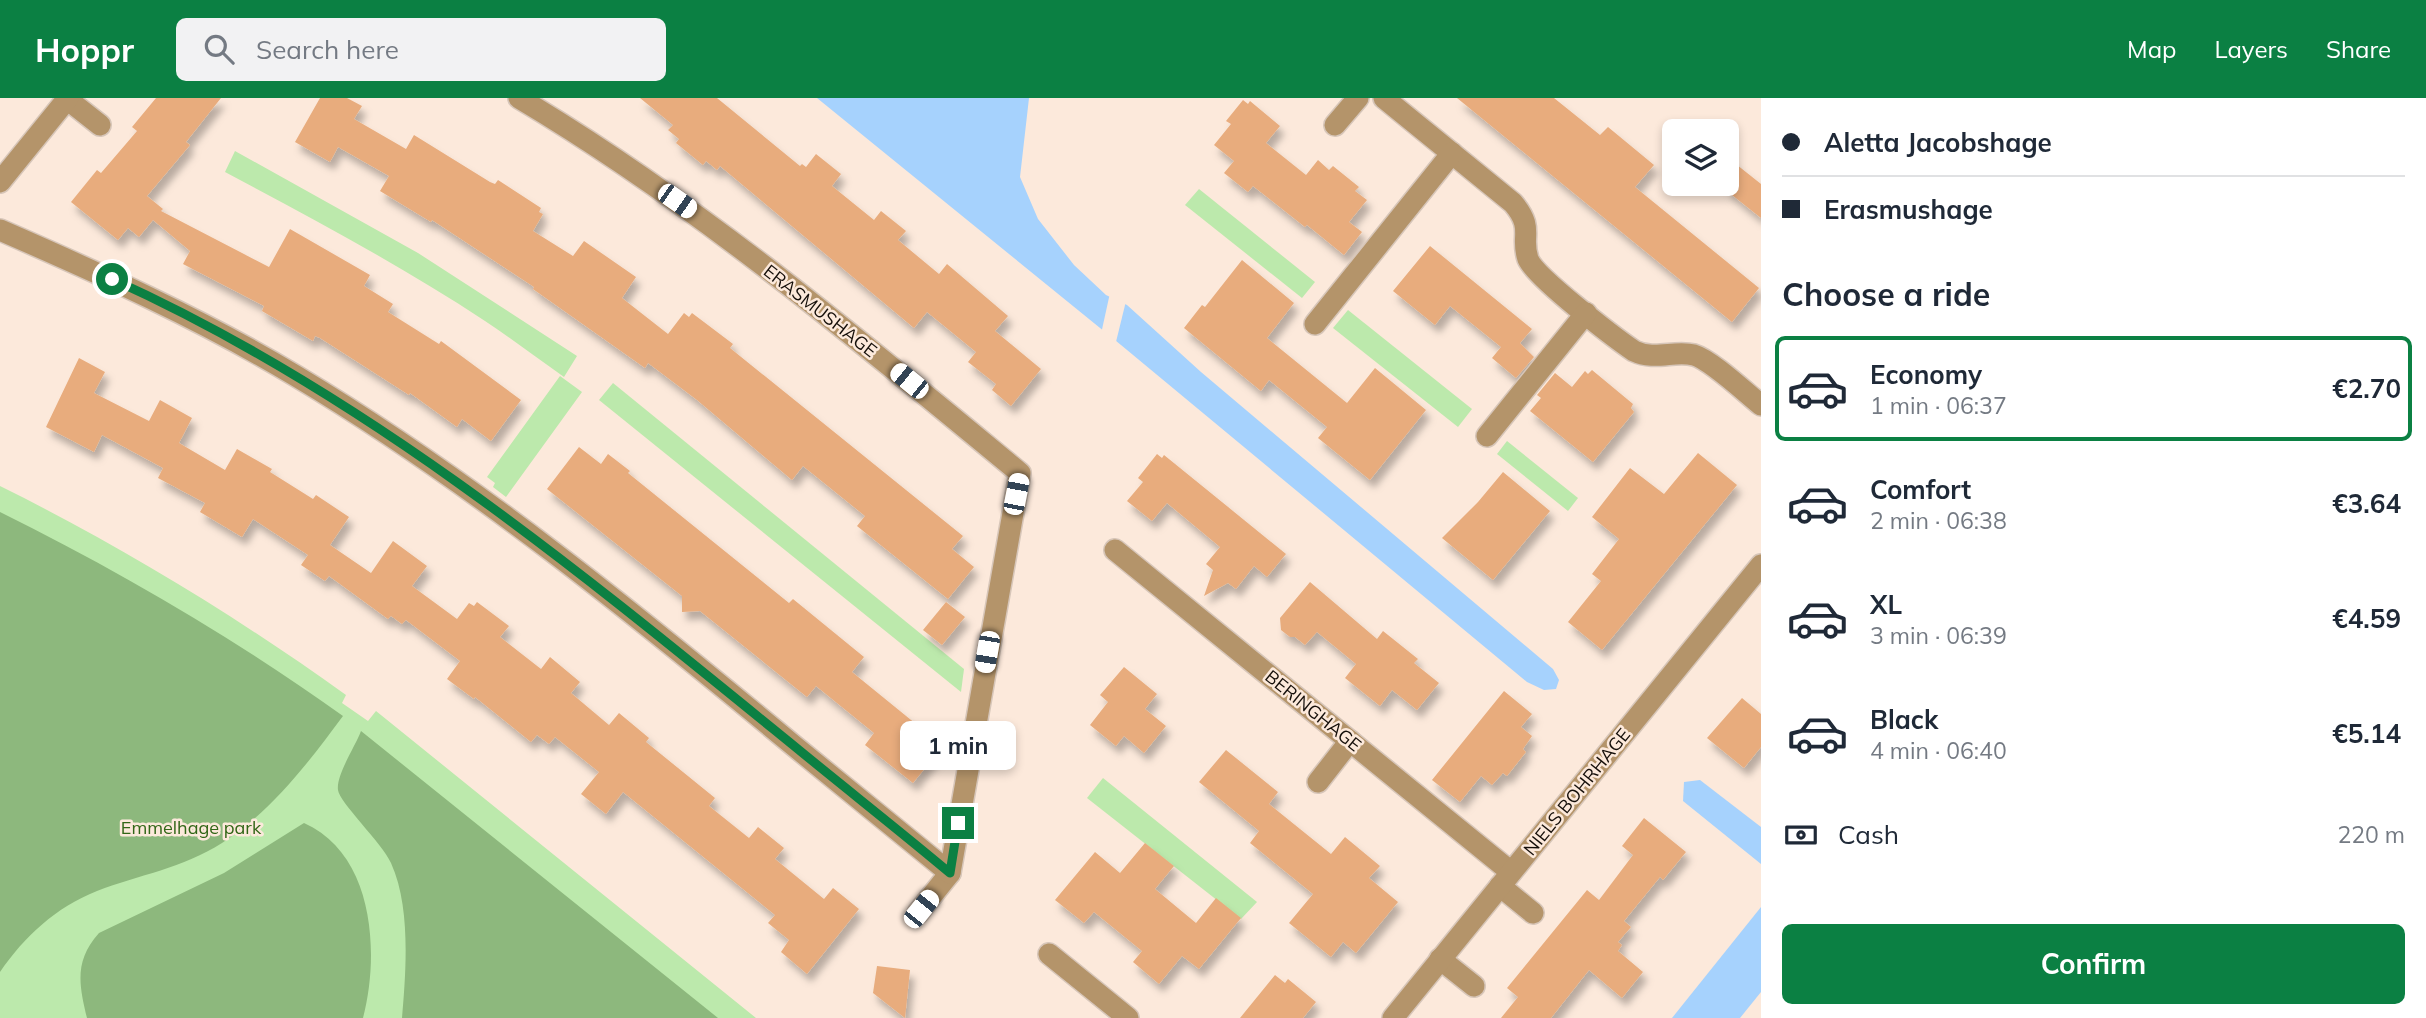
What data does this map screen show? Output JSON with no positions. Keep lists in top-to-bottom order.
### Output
{
  "streets": {
    "street": ["ERASMUSHAGE", "BERINGHAGE", "NIELS BOHRHAGE"]
  },
  "crossings": [
    ["BERINGHAGE", "NIELS BOHRHAGE"]
  ],
  "parks": ["Emmelhage park"],
  "page": {
    "header": "Hoppr",
    "search": "Search here",
    "nav": ["Map", "Layers", "Share"],
    "banner": ["Aletta Jacobshage", "Erasmushage"],
    "heading": "Choose a ride",
    "list": [
      {
        "name": "Economy",
        "note": "1 min · 06:37",
        "value": "€2.70"
      },
      {
        "name": "Comfort",
        "note": "2 min · 06:38",
        "value": "€3.64"
      },
      {
        "name": "XL",
        "note": "3 min · 06:39",
        "value": "€4.59"
      },
      {
        "name": "Black",
        "note": "4 min · 06:40",
        "value": "€5.14"
      }
    ],
    "bubble": "1 min",
    "pay": ["Cash", "220 m"],
    "buttons": "Confirm"
  }
}
